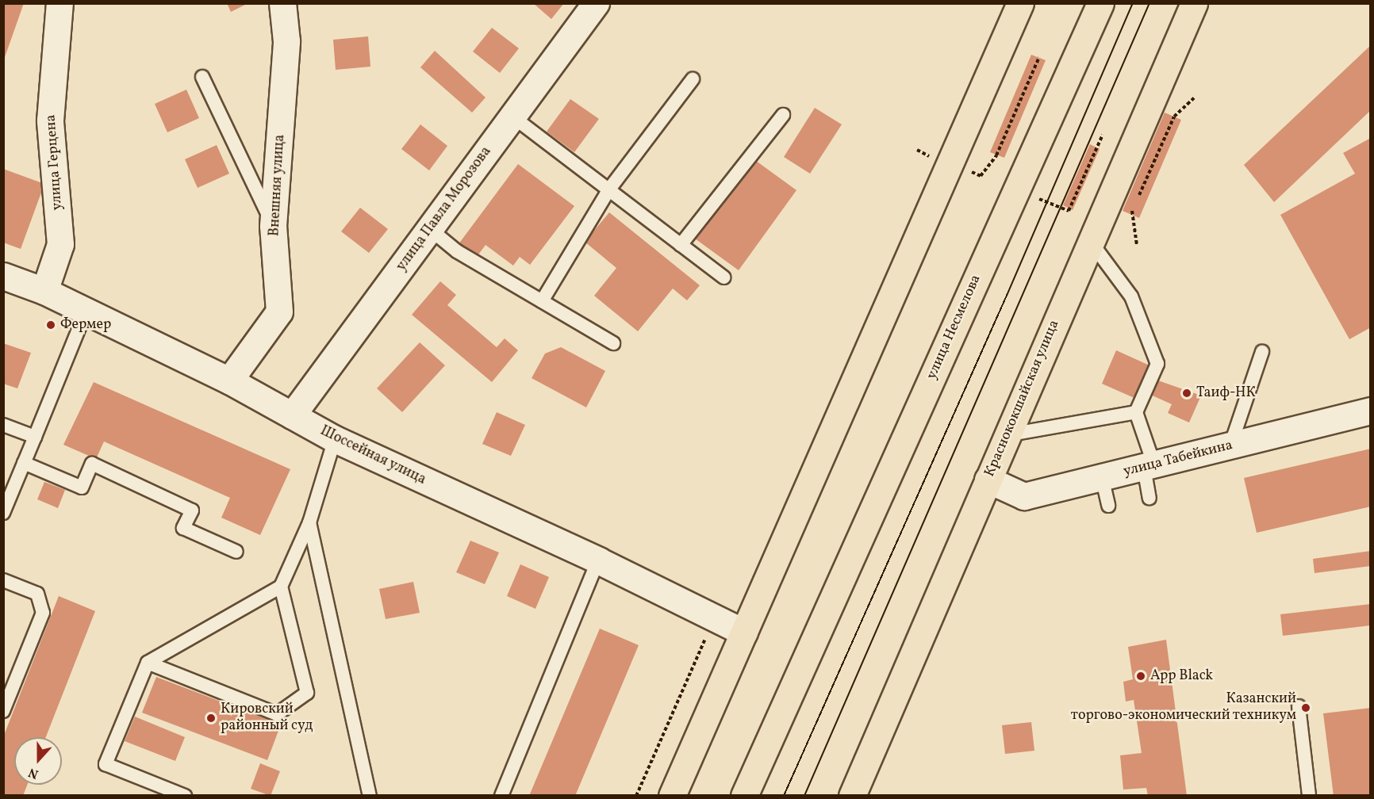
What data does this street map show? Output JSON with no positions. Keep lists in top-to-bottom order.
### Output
{
  "streets": {
    "main road": ["улица Несмелова", "Краснококшайская улица"],
    "street": [
      "улица Герцена",
      "Внешняя улица",
      "улица Павла Морозова",
      "Шоссейная улица",
      "улица Табейкина"
    ]
  },
  "crossings": [
    ["улица Герцена", "Шоссейная улица"],
    ["Внешняя улица", "Шоссейная улица"],
    ["улица Павла Морозова", "Шоссейная улица"],
    ["Краснококшайская улица", "улица Табейкина"]
  ],
  "places": [
    "Фермер",
    "Таиф-НК",
    "App Black",
    "Казанский торгово-экономический техникум",
    "Кировский районный суд"
  ],
  "north": "bottom"
}
